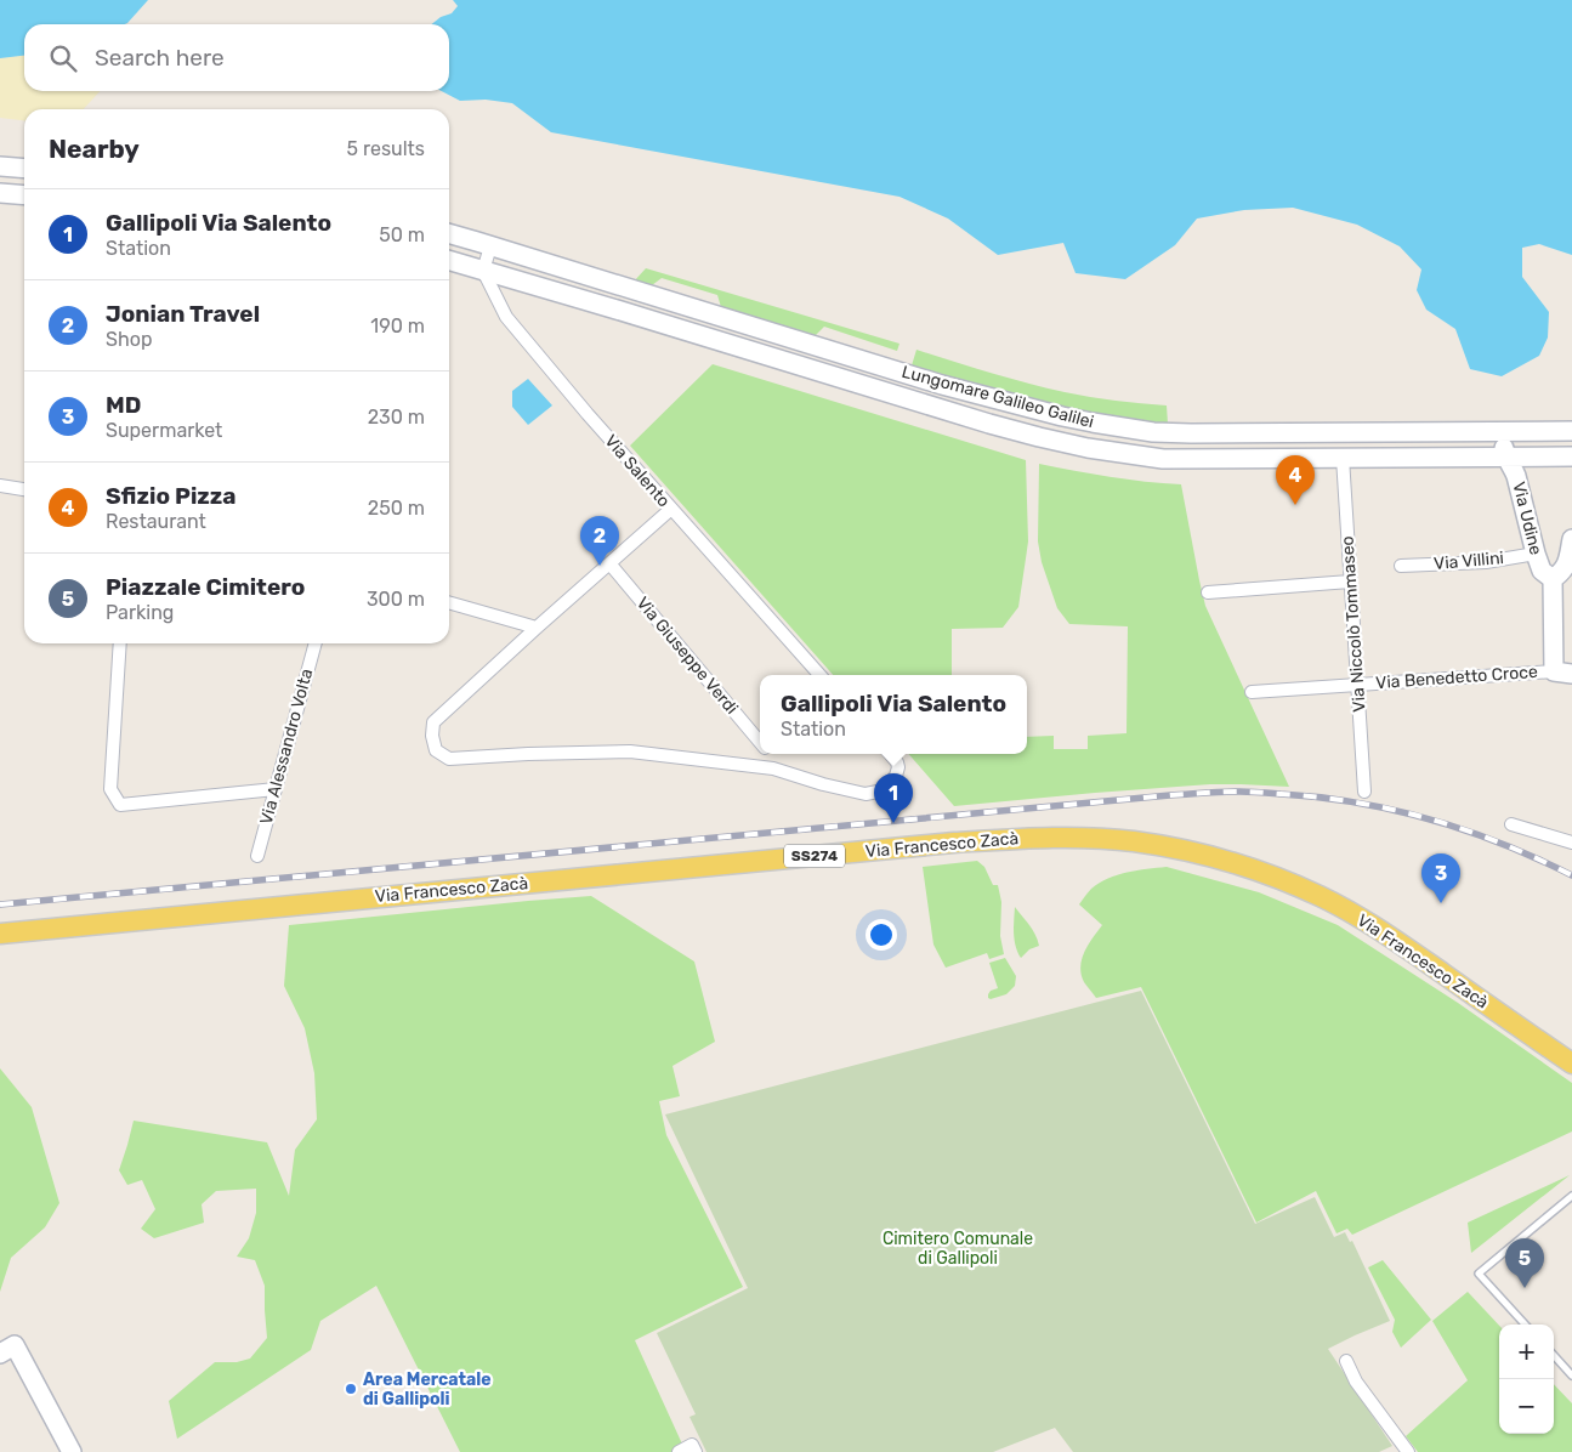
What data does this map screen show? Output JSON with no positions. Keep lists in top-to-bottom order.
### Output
{
  "streets": {
    "main road": [
      "Lungomare Galileo Galilei",
      "Via Udine",
      "Via Francesco Zacà",
      "SS274"
    ],
    "street": [
      "Via Salento",
      "Via Villini",
      "Via Niccolò Tommaseo",
      "Via Giuseppe Verdi",
      "Via Benedetto Croce",
      "Via Alessandro Volta"
    ]
  },
  "crossings": [
    ["Lungomare Galileo Galilei", "Via Salento"],
    ["Lungomare Galileo Galilei", "Via Udine"],
    ["Lungomare Galileo Galilei", "Via Niccolò Tommaseo"],
    ["Via Udine", "Via Villini"],
    ["Via Niccolò Tommaseo", "Via Benedetto Croce"]
  ],
  "parks": ["Cimitero Comunale di Gallipoli"],
  "places": ["Area Mercatale di Gallipoli"],
  "page": {
    "search": "Search here",
    "heading": ["Nearby", "5 results"],
    "list": [
      {
        "mark": "1",
        "name": "Gallipoli Via Salento",
        "note": "Station",
        "value": "50 m"
      },
      {
        "mark": "2",
        "name": "Jonian Travel",
        "note": "Shop",
        "value": "190 m"
      },
      {
        "mark": "3",
        "name": "MD",
        "note": "Supermarket",
        "value": "230 m"
      },
      {
        "mark": "4",
        "name": "Sfizio Pizza",
        "note": "Restaurant",
        "value": "250 m"
      },
      {
        "mark": "5",
        "name": "Piazzale Cimitero",
        "note": "Parking",
        "value": "300 m"
      }
    ],
    "pins": [
      "4",
      "2",
      "1",
      "3",
      "5"
    ],
    "popup": ["Gallipoli Via Salento", "Station"],
    "map_buttons": ["+", "−"]
  }
}
